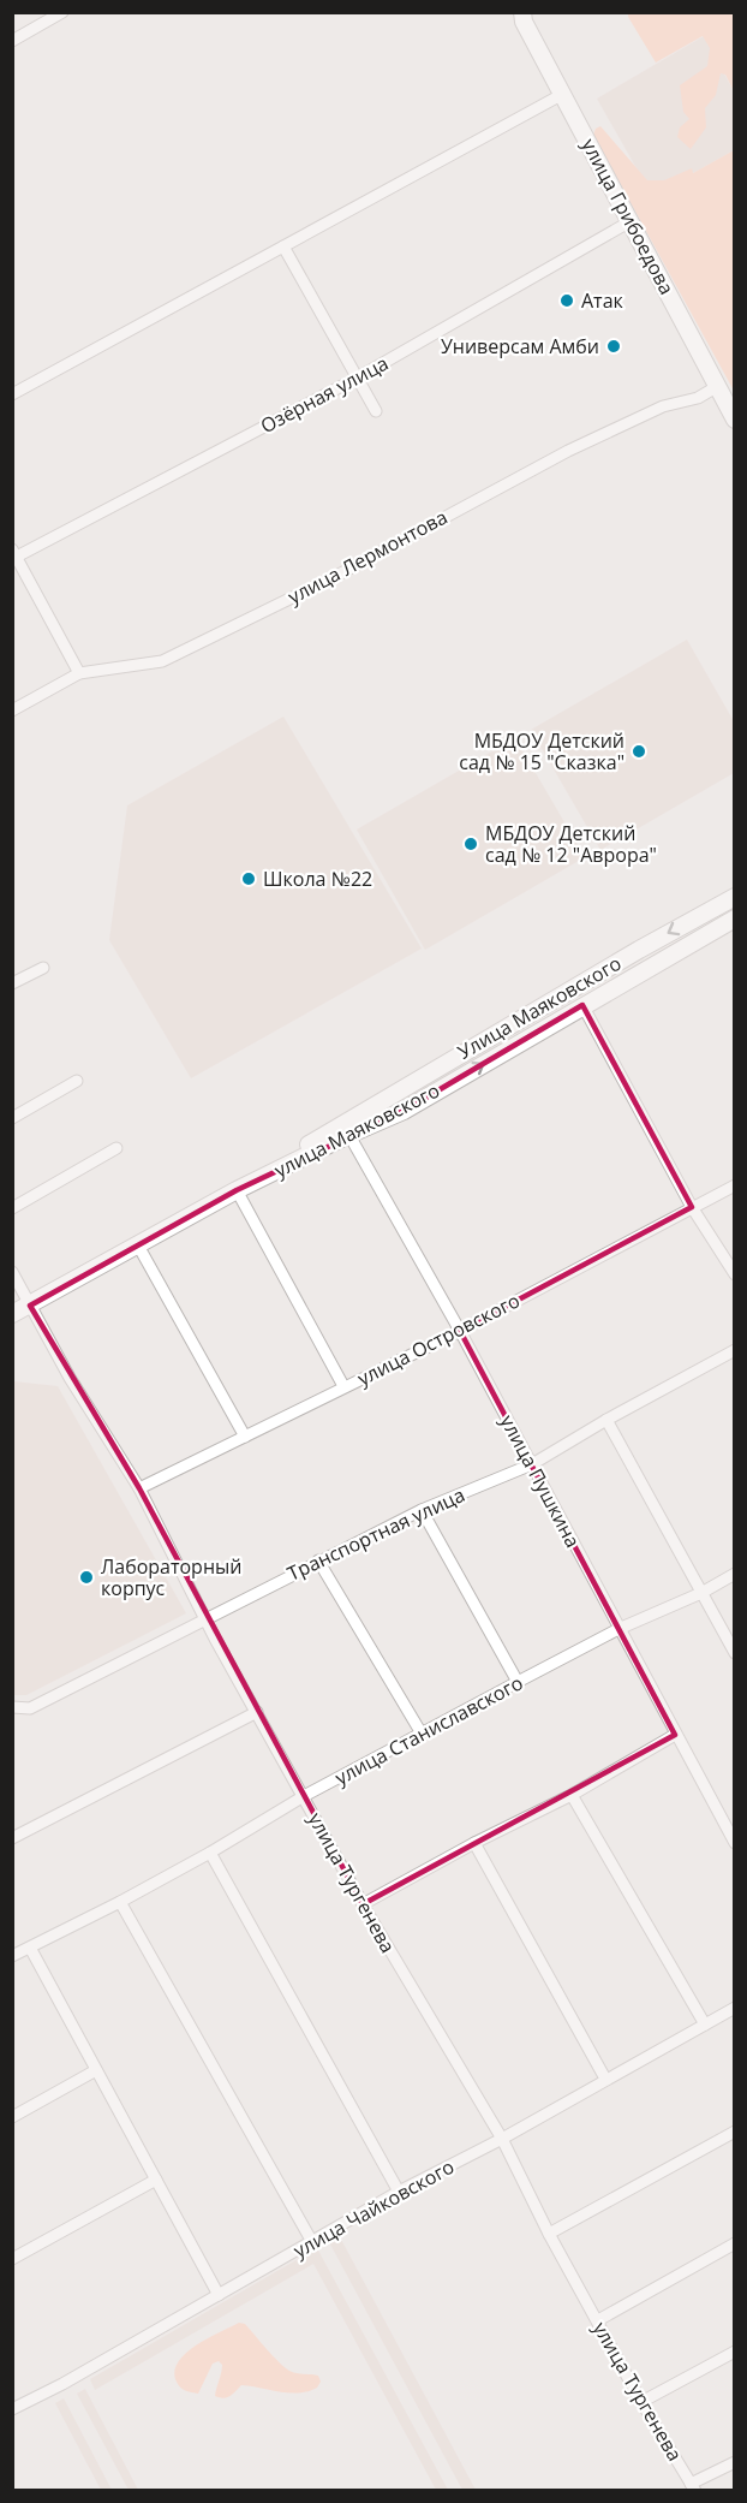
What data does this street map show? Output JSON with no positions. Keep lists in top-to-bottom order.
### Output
{
  "streets": {
    "street": [
      "улица Грибоедова",
      "Озёрная улица",
      "улица Лермонтова",
      "Улица Маяковского",
      "улица Маяковского",
      "улица Островского",
      "улица Пушкина",
      "Транспортная улица",
      "улица Станиславского",
      "улица Тургенева",
      "улица Чайковского"
    ]
  },
  "crossings": [
    ["улица Грибоедова", "Озёрная улица"],
    ["улица Грибоедова", "улица Лермонтова"],
    ["Улица Маяковского", "улица Маяковского"],
    ["Улица Маяковского", "улица Пушкина"],
    ["улица Маяковского", "улица Пушкина"],
    ["улица Маяковского", "улица Тургенева"],
    ["улица Островского", "улица Пушкина"],
    ["улица Островского", "улица Тургенева"],
    ["улица Пушкина", "Транспортная улица"],
    ["улица Пушкина", "улица Станиславского"],
    ["Транспортная улица", "улица Тургенева"],
    ["улица Станиславского", "улица Тургенева"],
    ["улица Тургенева", "улица Чайковского"]
  ],
  "one_way": ["Улица Маяковского"],
  "places": [
    "Атак",
    "Универсам Амби",
    "МБДОУ Детский сад № 15 \"Сказка\"",
    "МБДОУ Детский сад № 12 \"Аврора\"",
    "Школа №22",
    "Лабораторный корпус"
  ]
}
